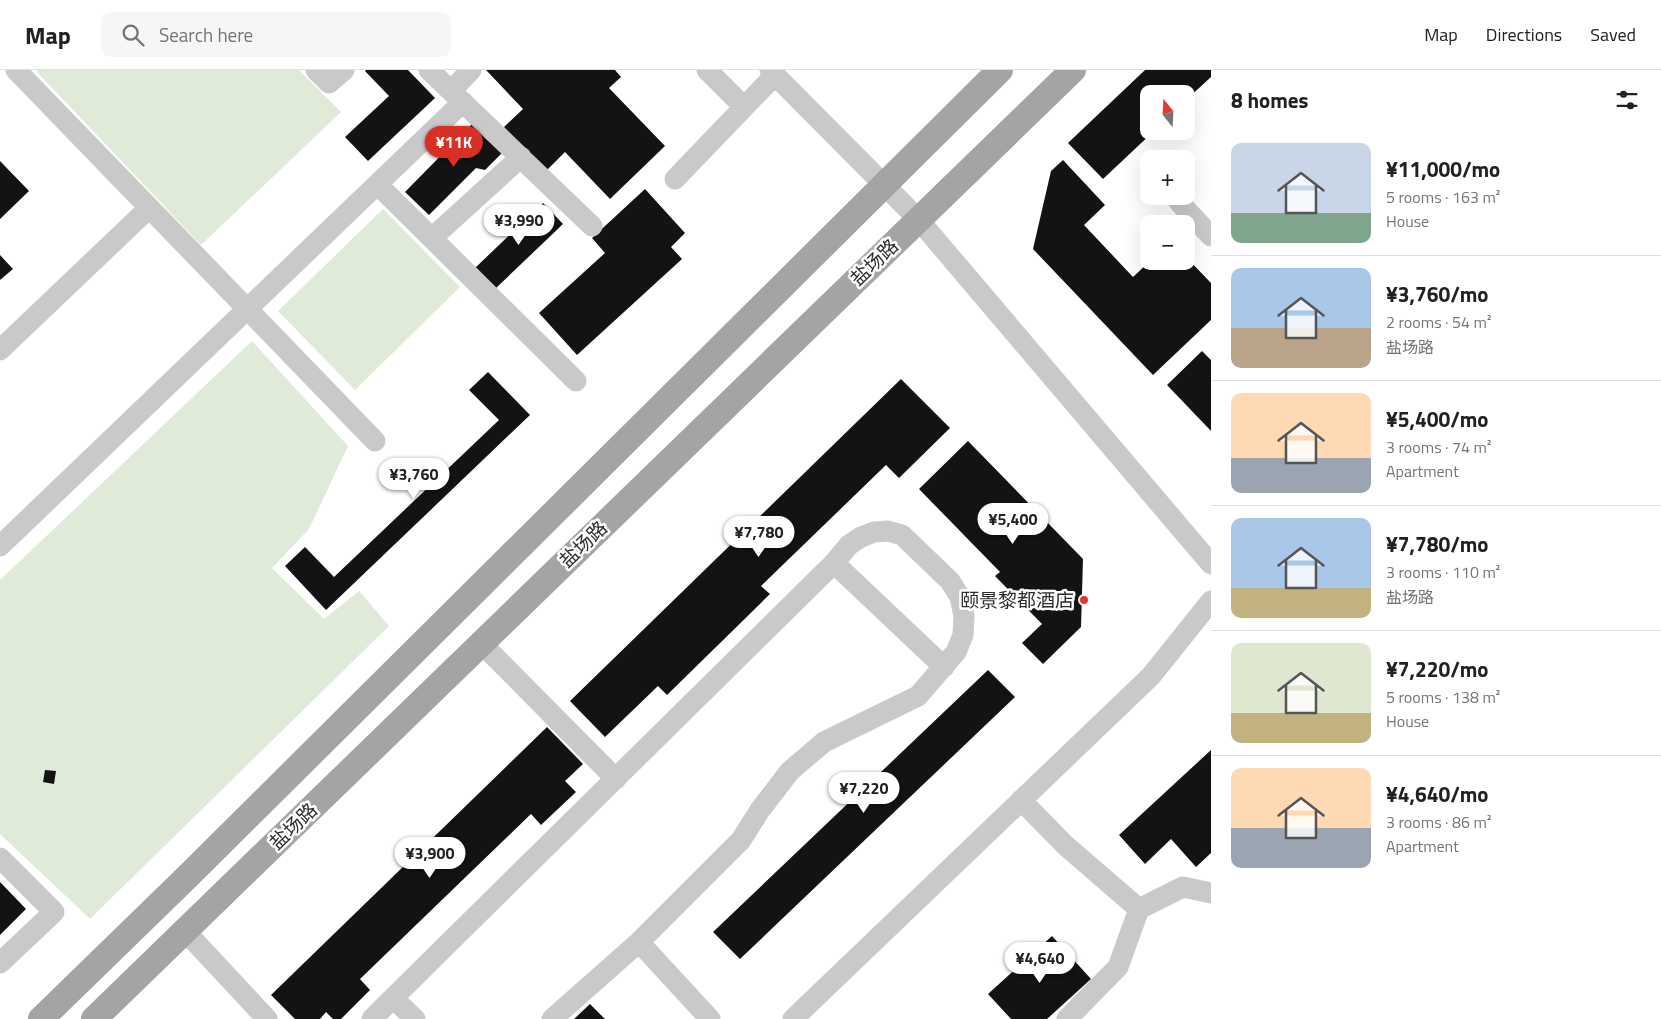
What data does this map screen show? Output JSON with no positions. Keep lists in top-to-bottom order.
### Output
{
  "streets": {
    "main road": ["盐场路"]
  },
  "places": ["颐景黎都酒店"],
  "north": "top",
  "page": {
    "header": "Map",
    "search": "Search here",
    "nav": ["Map", "Directions", "Saved"],
    "heading": "8 homes",
    "map_buttons": ["+", "−"],
    "price": [
      "¥11K",
      "¥3,990",
      "¥3,760",
      "¥5,400",
      "¥7,780",
      "¥7,220",
      "¥3,900",
      "¥4,640"
    ],
    "list": [
      {
        "name": "¥11,000/mo",
        "note": "5 rooms · 163 m² · House"
      },
      {
        "name": "¥3,760/mo",
        "note": "2 rooms · 54 m² · 盐场路"
      },
      {
        "name": "¥5,400/mo",
        "note": "3 rooms · 74 m² · Apartment"
      },
      {
        "name": "¥7,780/mo",
        "note": "3 rooms · 110 m² · 盐场路"
      },
      {
        "name": "¥7,220/mo",
        "note": "5 rooms · 138 m² · House"
      },
      {
        "name": "¥4,640/mo",
        "note": "3 rooms · 86 m² · Apartment"
      }
    ]
  }
}
